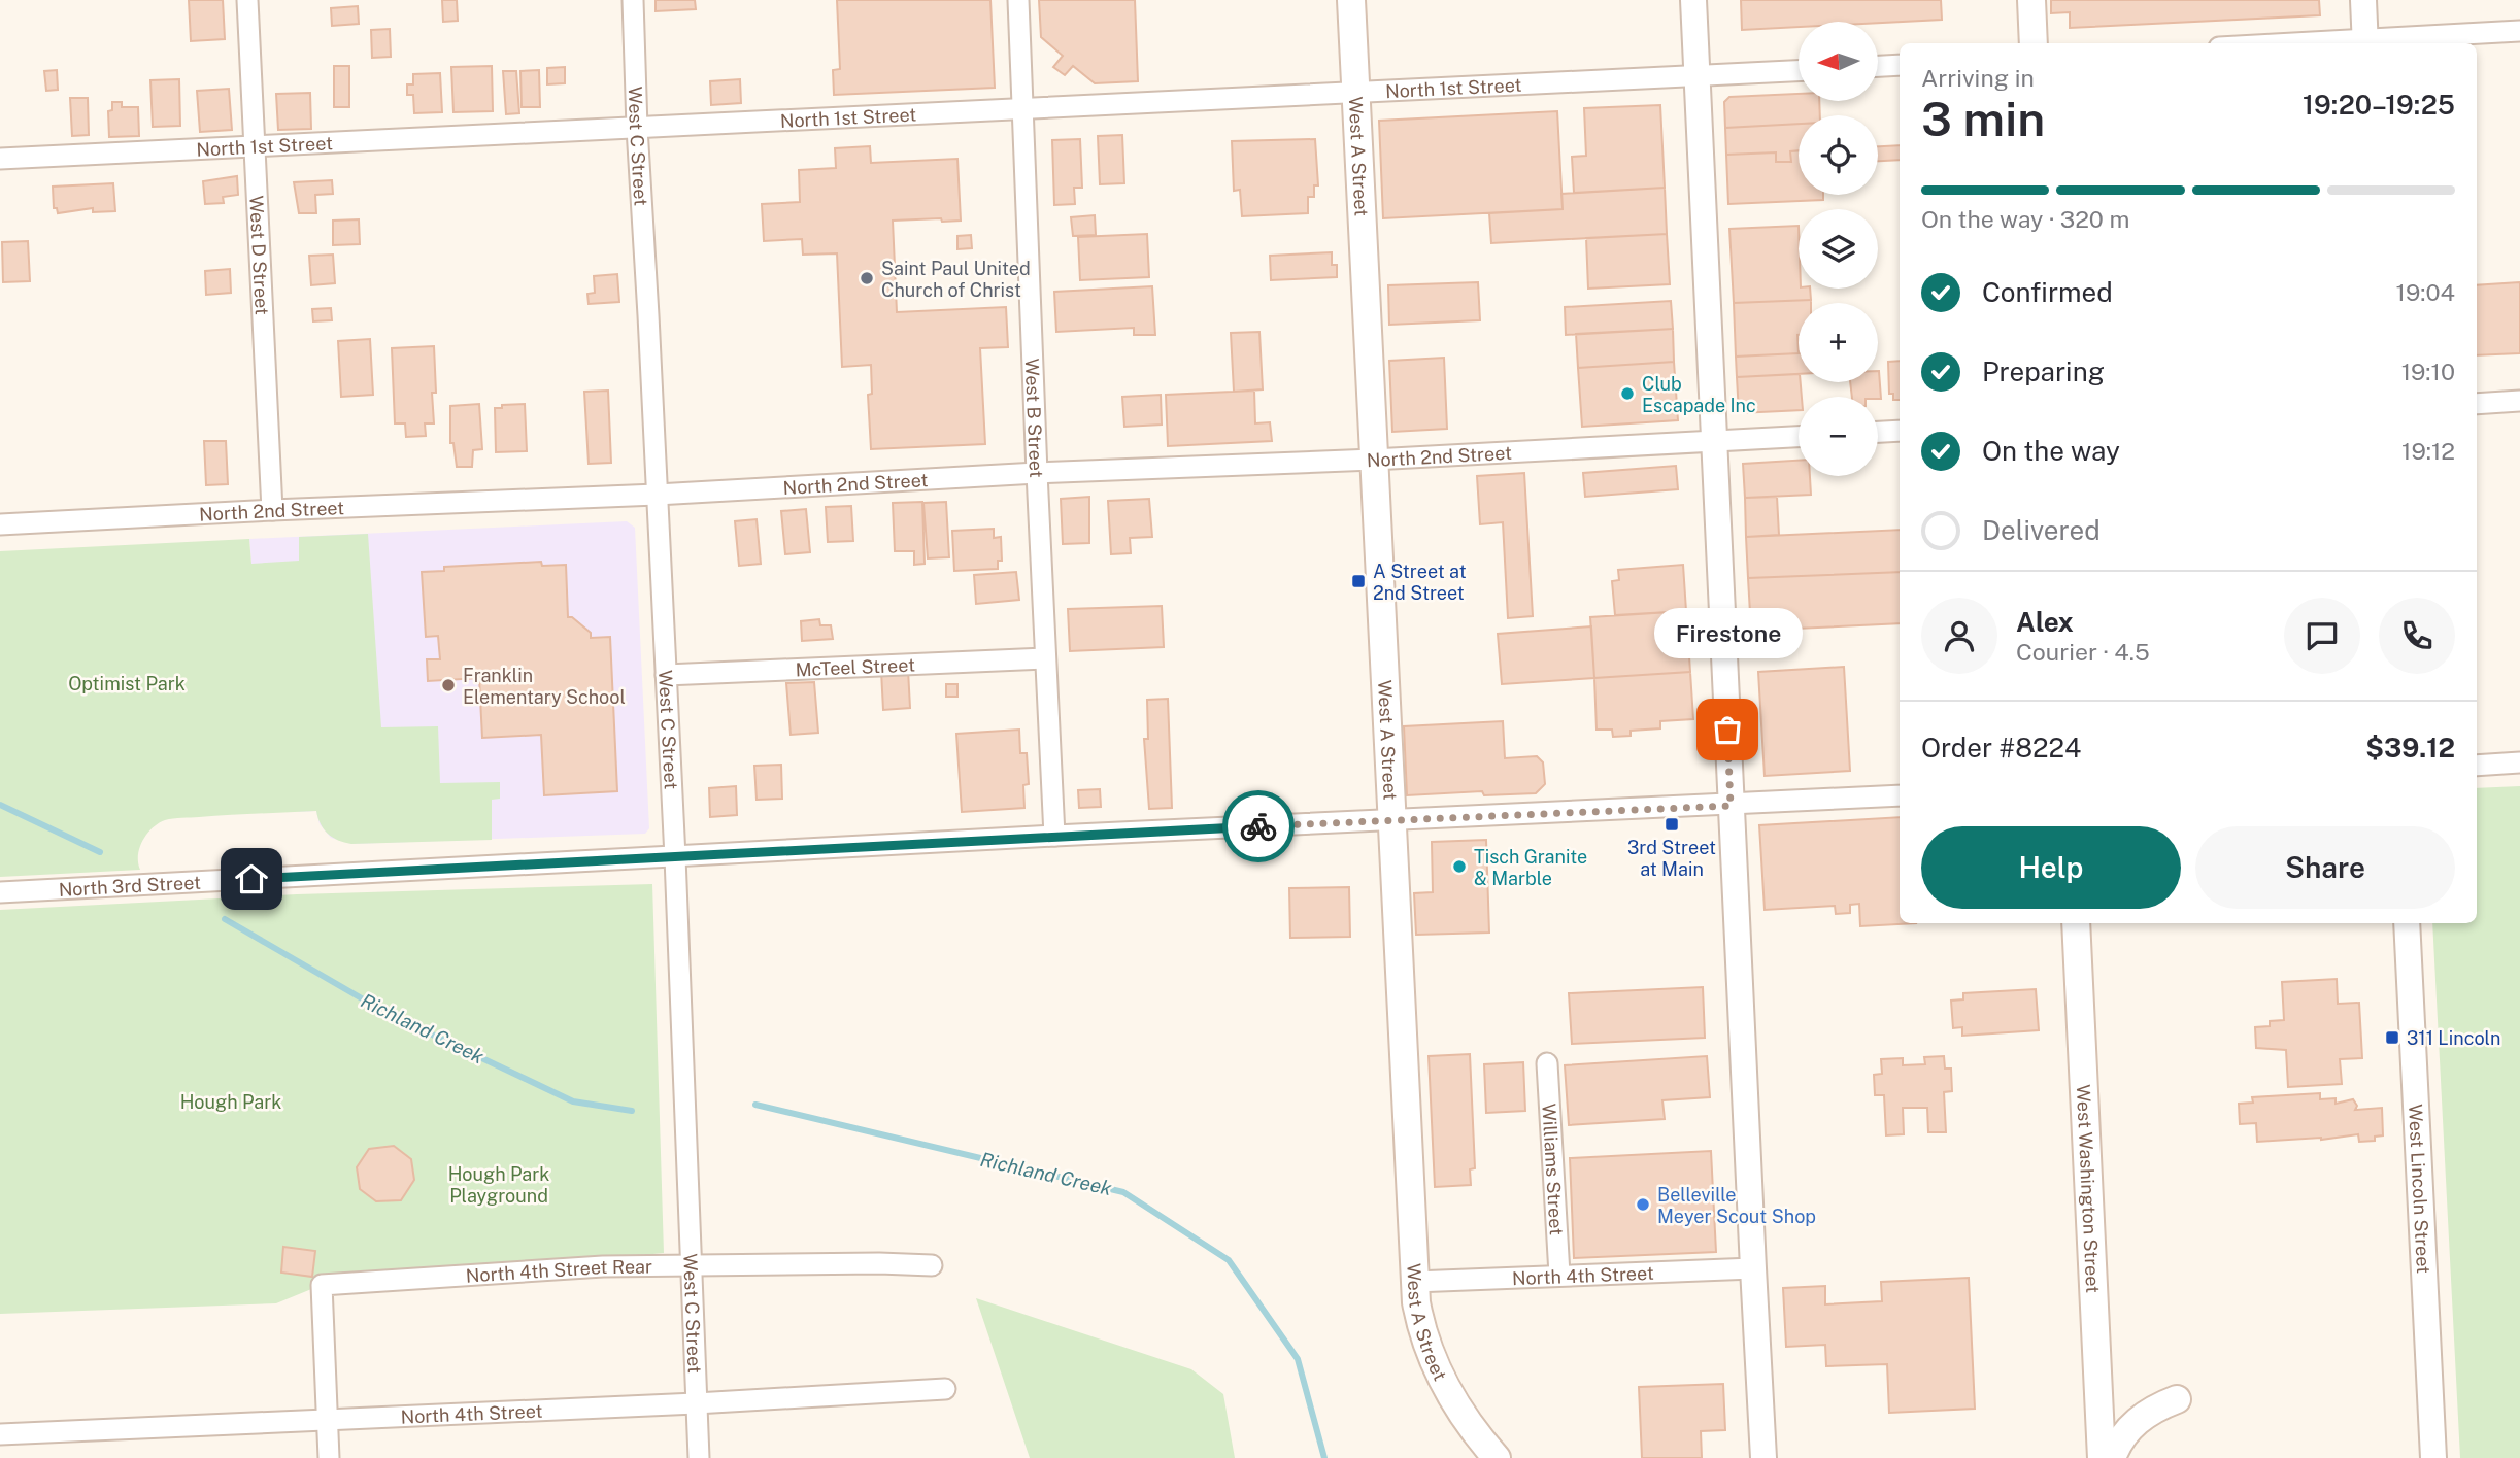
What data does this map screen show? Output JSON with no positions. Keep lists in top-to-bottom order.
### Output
{
  "streets": {
    "main road": ["West A Street", "West Washington Street"],
    "street": [
      "North 1st Street",
      "West C Street",
      "West D Street",
      "West B Street",
      "North 2nd Street",
      "McTeel Street",
      "North 3rd Street",
      "Williams Street",
      "West Lincoln Street",
      "North 4th Street Rear",
      "North 4th Street"
    ]
  },
  "crossings": [
    ["North 1st Street", "West C Street"],
    ["North 1st Street", "West A Street"],
    ["North 1st Street", "West D Street"],
    ["North 1st Street", "West B Street"],
    ["West C Street", "North 2nd Street"],
    ["West C Street", "McTeel Street"],
    ["West C Street", "North 3rd Street"],
    ["West C Street", "North 4th Street Rear"],
    ["West C Street", "North 4th Street"],
    ["West A Street", "North 2nd Street"],
    ["West A Street", "North 3rd Street"],
    ["West A Street", "North 4th Street"],
    ["West D Street", "North 2nd Street"],
    ["West B Street", "North 2nd Street"],
    ["West B Street", "McTeel Street"],
    ["West B Street", "North 3rd Street"],
    ["Williams Street", "North 4th Street"],
    ["North 4th Street Rear", "North 4th Street"]
  ],
  "water": ["Richland Creek"],
  "parks": ["Optimist Park", "Hough Park", "Hough Park Playground"],
  "places": {
    "other": [
      "Saint Paul United Church of Christ",
      "Club Escapade Inc",
      "Franklin Elementary School",
      "Firestone",
      "Tisch Granite & Marble",
      "Belleville Meyer Scout Shop"
    ],
    "transit": ["A Street at 2nd Street", "3rd Street at Main", "311 Lincoln"]
  },
  "north": "left",
  "page": {
    "map_buttons": ["+", "−"],
    "heading": ["3 min", "Arriving in", "19:20–19:25"],
    "panel": [
      "Alex",
      "Courier · 4.5",
      "Order #8224",
      "$39.12"
    ],
    "bar": "On the way · 320 m",
    "list": [
      ["Confirmed", "19:04"],
      ["Preparing", "19:10"],
      ["On the way", "19:12"],
      "Delivered"
    ],
    "bubble": "Firestone",
    "buttons": ["Help", "Share"]
  }
}
